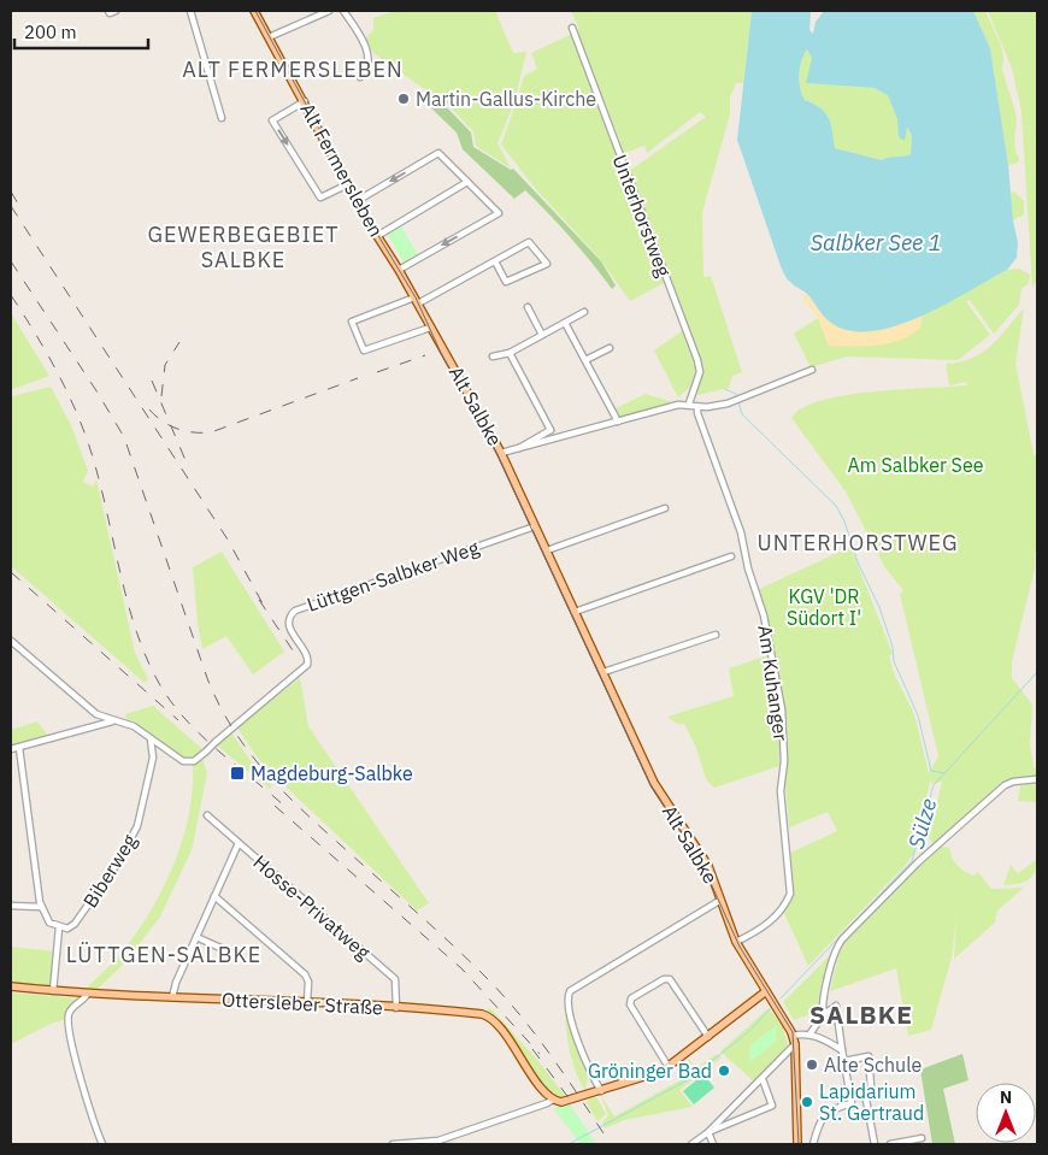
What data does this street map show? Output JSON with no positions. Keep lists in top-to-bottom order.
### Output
{
  "streets": {
    "main road": ["Alt Fermersleben", "Alt Salbke", "Ottersleber Straße"],
    "street": [
      "Unterhorstweg",
      "Lüttgen-Salbker Weg",
      "Am Kuhanger",
      "Biberweg",
      "Hosse-Privatweg"
    ]
  },
  "crossings": [
    ["Alt Fermersleben", "Alt Salbke"],
    ["Alt Salbke", "Lüttgen-Salbker Weg"],
    ["Alt Salbke", "Am Kuhanger"],
    ["Lüttgen-Salbker Weg", "Biberweg"],
    ["Hosse-Privatweg", "Ottersleber Straße"]
  ],
  "districts": [
    "ALT FERMERSLEBEN",
    "GEWERBEGEBIET SALBKE",
    "UNTERHORSTWEG",
    "LÜTTGEN-SALBKE",
    "SALBKE"
  ],
  "water": ["Salbker See 1", "Sülze"],
  "parks": ["Am Salbker See", "KGV 'DR Südort I'"],
  "places": {
    "other": [
      "Martin-Gallus-Kirche",
      "Alte Schule",
      "Gröninger Bad",
      "Lapidarium St. Gertraud"
    ],
    "transit": ["Magdeburg-Salbke"]
  },
  "scale_bar": "200 m",
  "north": "top"
}
